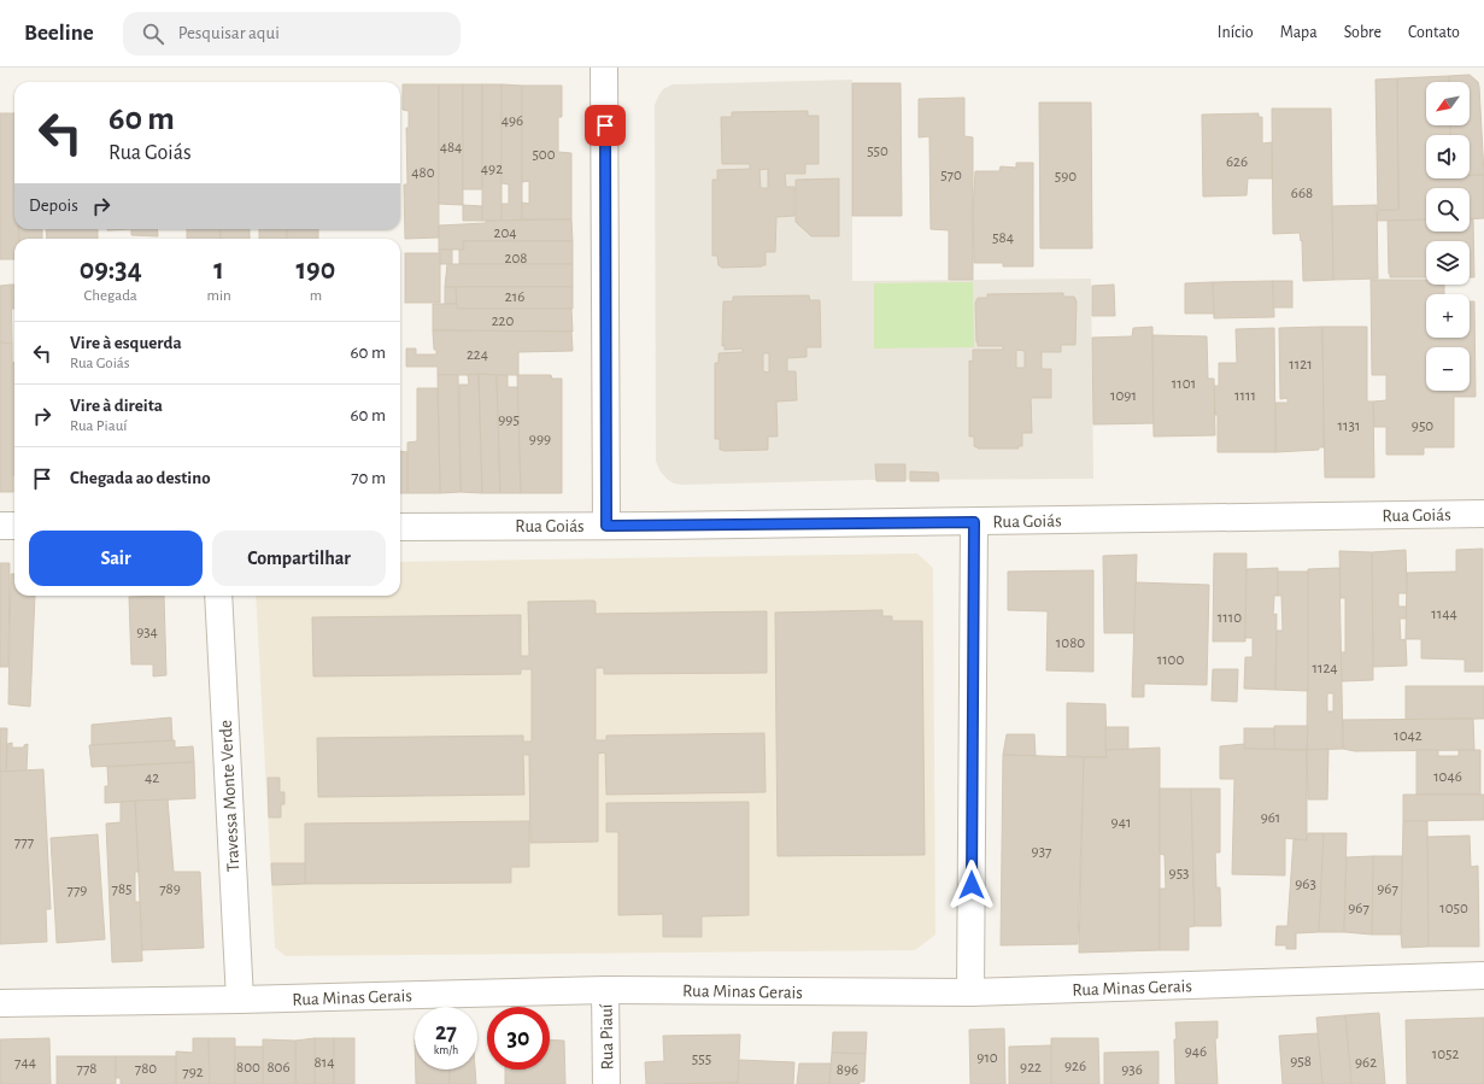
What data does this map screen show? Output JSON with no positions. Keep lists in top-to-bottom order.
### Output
{
  "streets": {
    "street": [
      "Rua Goiás",
      "Travessa Monte Verde",
      "Rua Minas Gerais",
      "Rua Piauí"
    ]
  },
  "crossings": [
    ["Travessa Monte Verde", "Rua Minas Gerais"],
    ["Rua Minas Gerais", "Rua Piauí"]
  ],
  "house_numbers": [
    "496",
    "484",
    "550",
    "500",
    "626",
    "492",
    "480",
    "570",
    "590",
    "668",
    "204",
    "584",
    "208",
    "216",
    "220",
    "224",
    "1121",
    "1101",
    "1091",
    "1111",
    "995",
    "1131",
    "950",
    "999",
    "1144",
    "1110",
    "934",
    "1080",
    "1100",
    "1124",
    "1042",
    "1046",
    "42",
    "961",
    "941",
    "777",
    "937",
    "953",
    "963",
    "785",
    "789",
    "967",
    "779",
    "967",
    "1050",
    "946",
    "1052",
    "910",
    "555",
    "958",
    "744",
    "814",
    "962",
    "926",
    "800",
    "806",
    "922",
    "778",
    "780",
    "896",
    "936",
    "792"
  ],
  "north": "bottom left",
  "page": {
    "header": "Beeline",
    "search": "Pesquisar aqui",
    "nav": [
      "Início",
      "Mapa",
      "Sobre",
      "Contato"
    ],
    "map_buttons": ["+", "−"],
    "turn": ["60 m", "Rua Goiás"],
    "then": "Depois",
    "eta": [
      "09:34",
      "Chegada",
      "1",
      "min",
      "190",
      "m"
    ],
    "list": [
      {
        "name": "Vire à esquerda",
        "note": "Rua Goiás",
        "value": "60 m"
      },
      {
        "name": "Vire à direita",
        "note": "Rua Piauí",
        "value": "60 m"
      },
      {
        "name": "Chegada ao destino",
        "value": "70 m"
      }
    ],
    "buttons": ["Sair", "Compartilhar"],
    "speed": "27 km/h",
    "limit": "30"
  }
}
